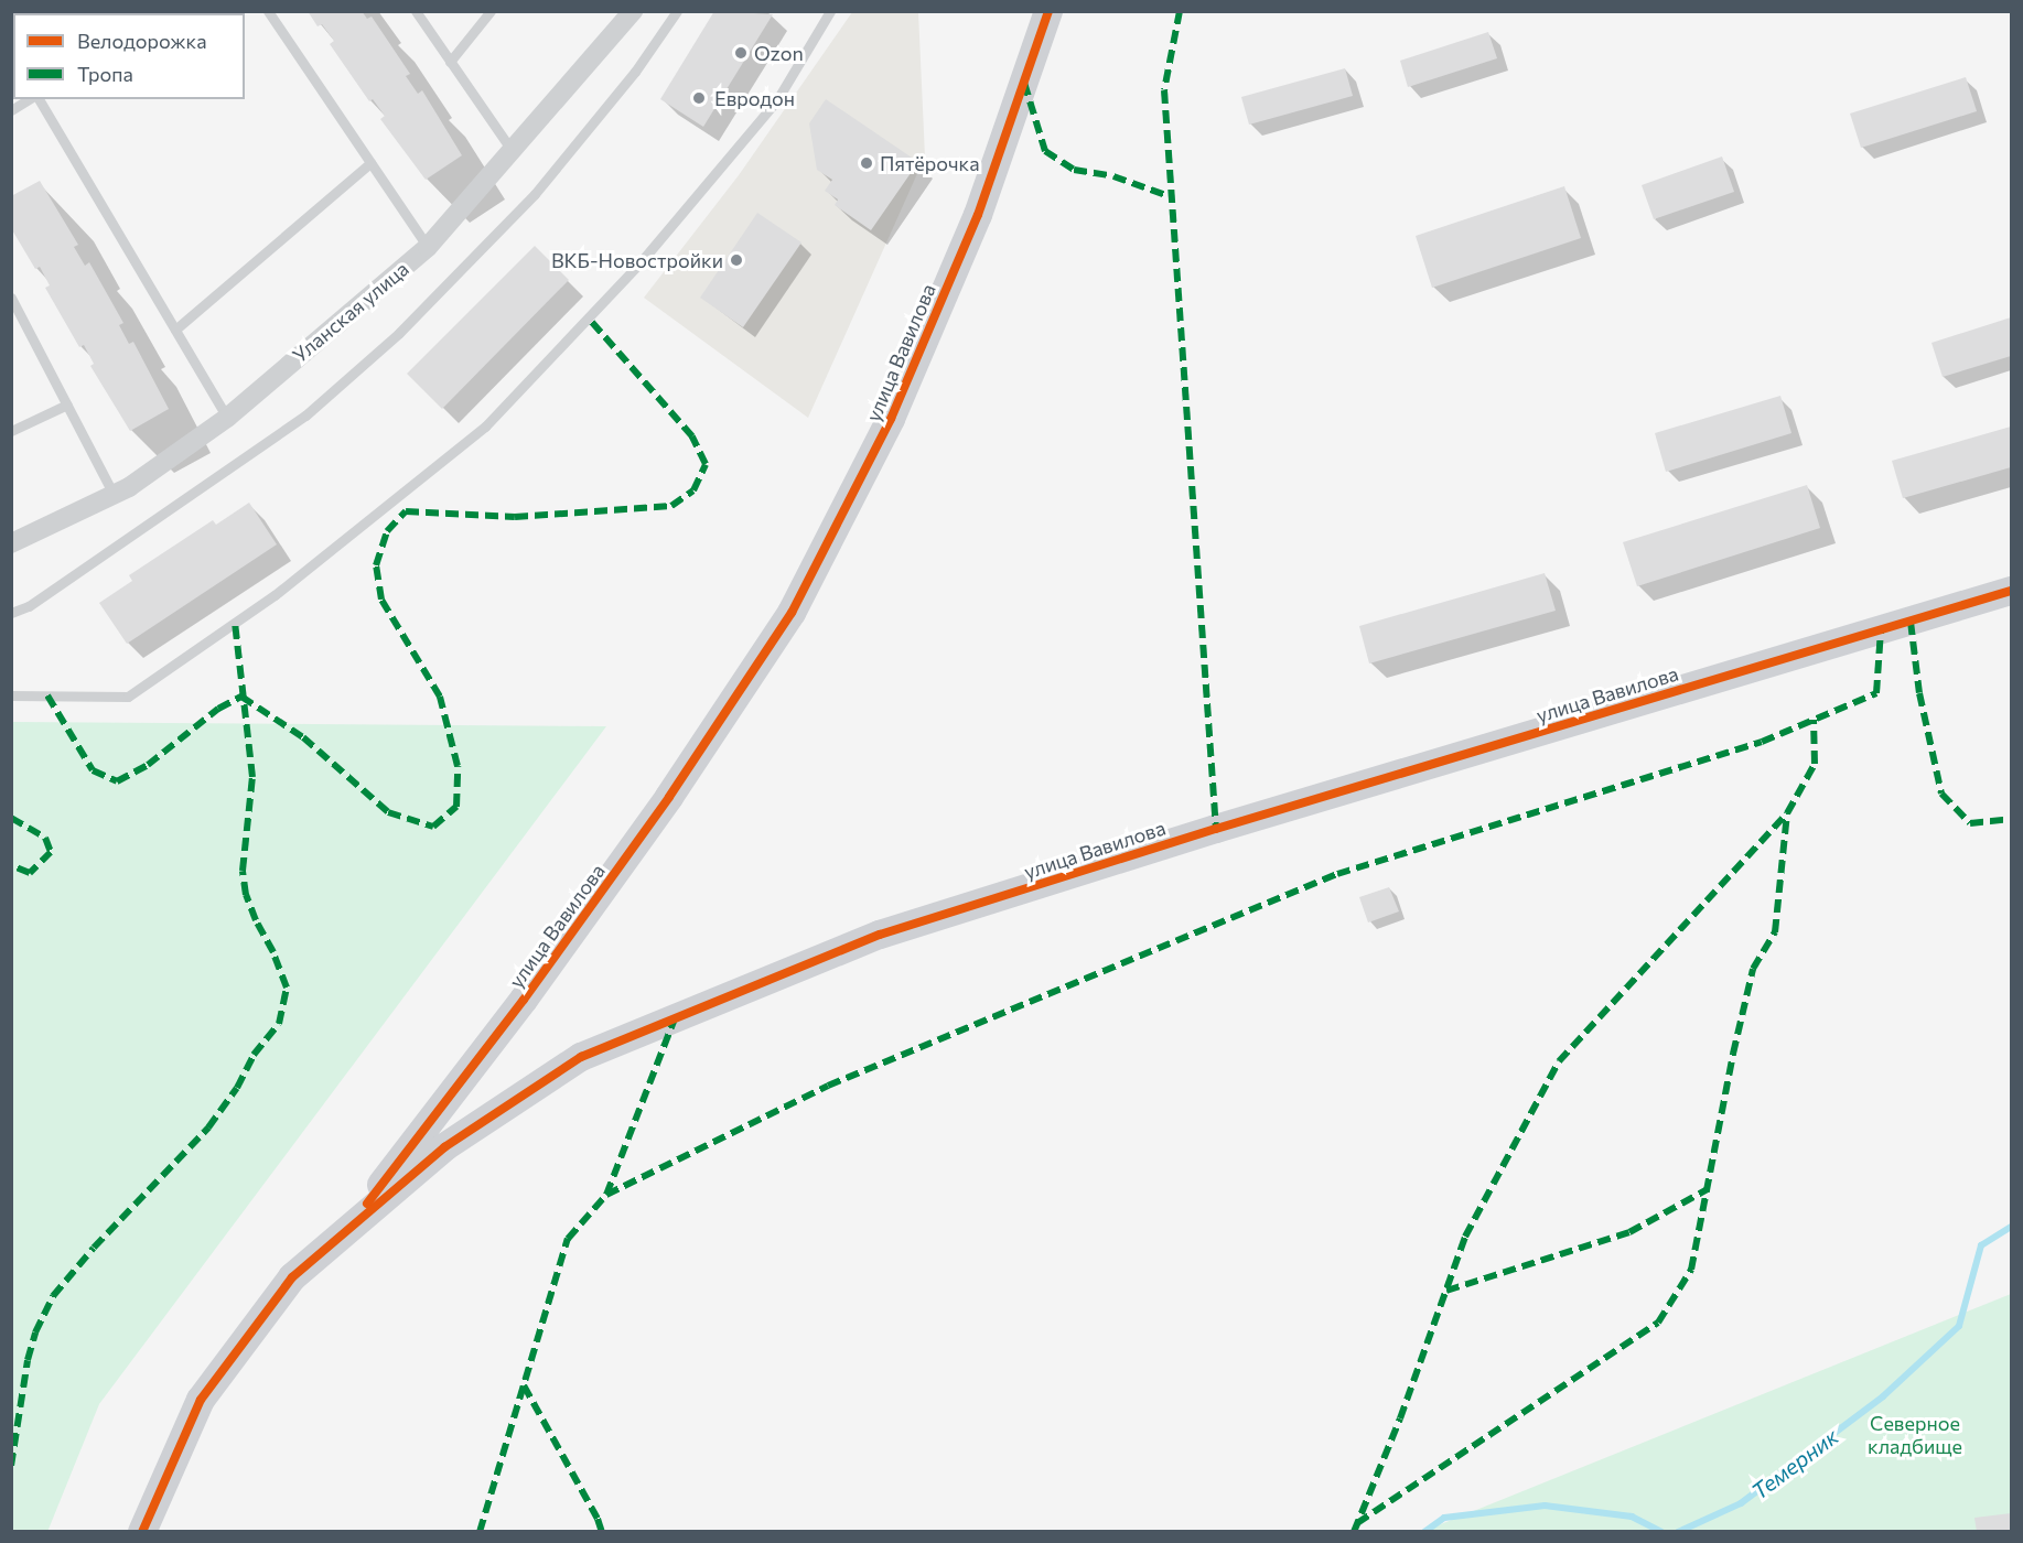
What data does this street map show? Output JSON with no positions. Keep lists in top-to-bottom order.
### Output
{
  "streets": {
    "street": ["Уланская улица", "улица Вавилова"]
  },
  "water": ["Темерник"],
  "parks": ["Северное кладбище"],
  "places": [
    "Ozon",
    "Евродон",
    "Пятёрочка",
    "ВКБ-Новостройки"
  ],
  "legend": ["Велодорожка", "Тропа"]
}
